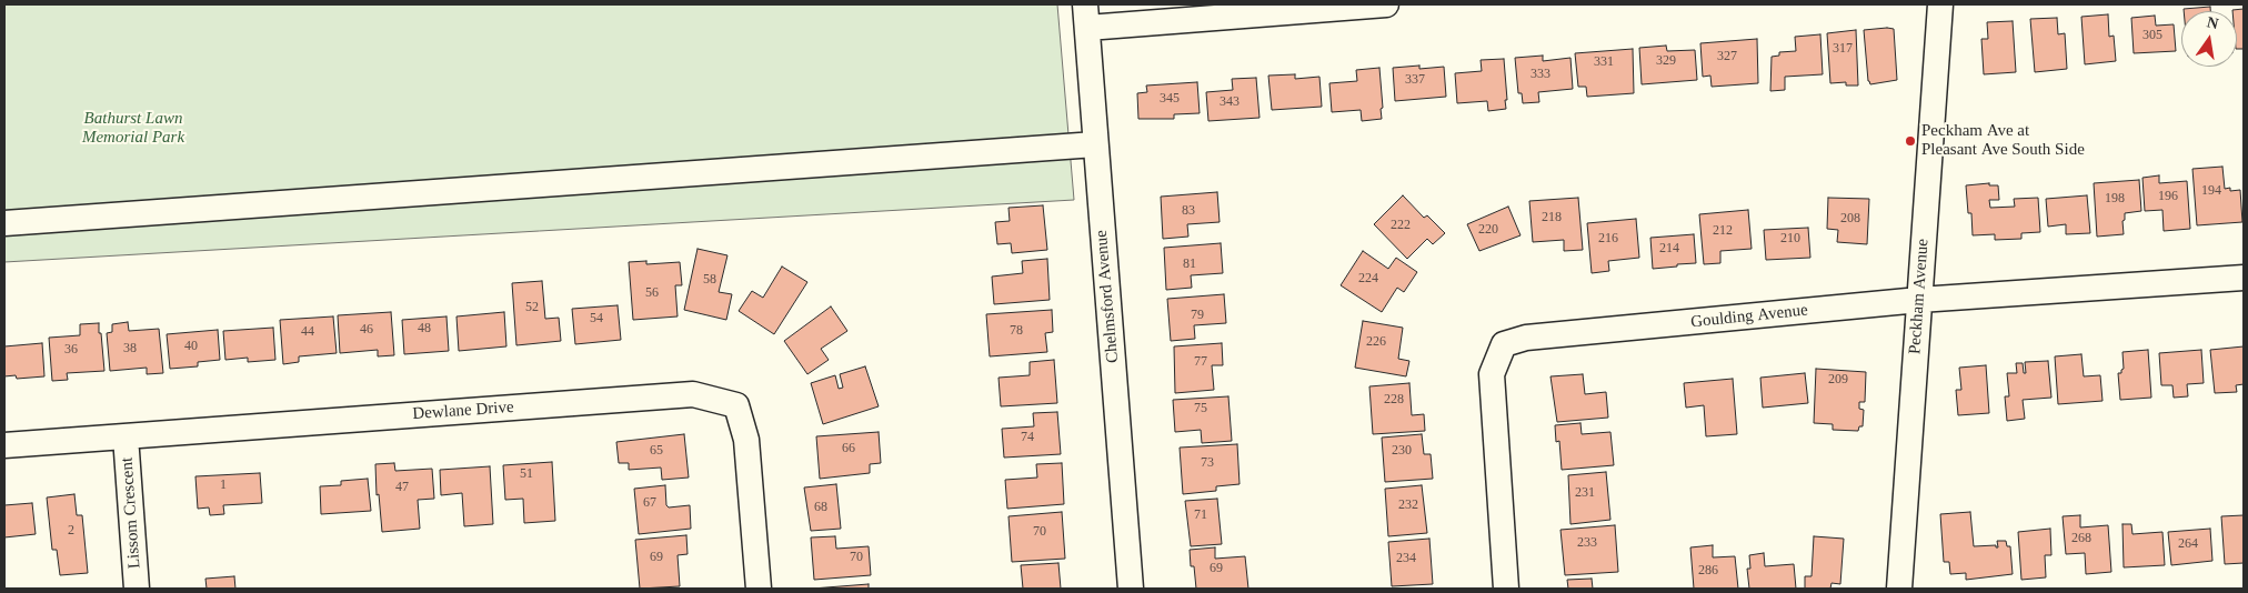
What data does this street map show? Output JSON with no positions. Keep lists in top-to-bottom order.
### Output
{
  "streets": {
    "street": [
      "Chelmsford Avenue",
      "Peckham Avenue",
      "Goulding Avenue",
      "Dewlane Drive",
      "Lissom Crescent"
    ]
  },
  "crossings": [
    ["Peckham Avenue", "Goulding Avenue"],
    ["Dewlane Drive", "Lissom Crescent"]
  ],
  "parks": ["Bathurst Lawn Memorial Park"],
  "places": ["Peckham Ave at Pleasant Ave South Side"],
  "house_numbers": [
    "305",
    "317",
    "327",
    "329",
    "331",
    "333",
    "337",
    "345",
    "343",
    "194",
    "196",
    "198",
    "83",
    "218",
    "208",
    "222",
    "220",
    "212",
    "216",
    "210",
    "214",
    "81",
    "224",
    "58",
    "56",
    "52",
    "79",
    "54",
    "48",
    "46",
    "78",
    "44",
    "226",
    "40",
    "38",
    "36",
    "77",
    "209",
    "228",
    "75",
    "74",
    "66",
    "65",
    "230",
    "73",
    "51",
    "1",
    "47",
    "231",
    "67",
    "232",
    "68",
    "71",
    "2",
    "70",
    "268",
    "233",
    "264",
    "69",
    "70",
    "234",
    "69",
    "286"
  ],
  "north": "top"
}
